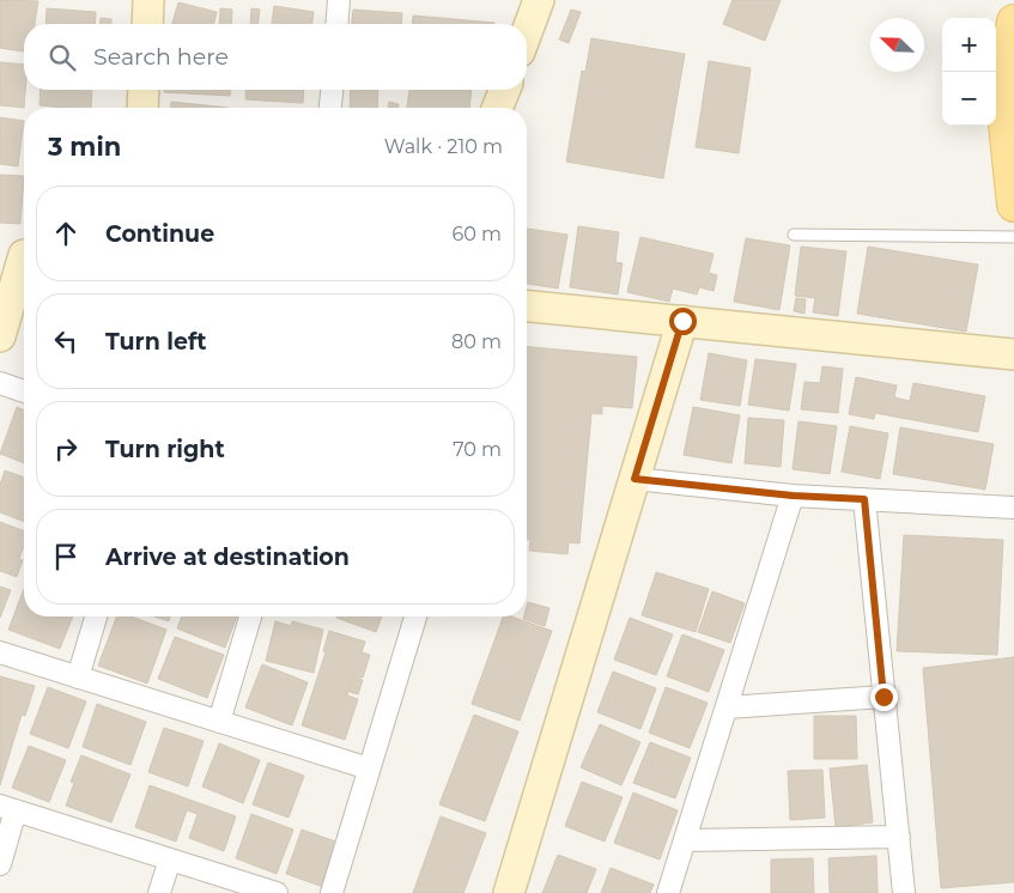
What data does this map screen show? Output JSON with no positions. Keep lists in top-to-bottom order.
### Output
{
  "north": "top left",
  "page": {
    "map_buttons": ["+", "−"],
    "search": "Search here",
    "heading": ["3 min", "Walk · 210 m"],
    "list": [
      ["Continue", "60 m"],
      ["Turn left", "80 m"],
      ["Turn right", "70 m"],
      "Arrive at destination"
    ]
  }
}
